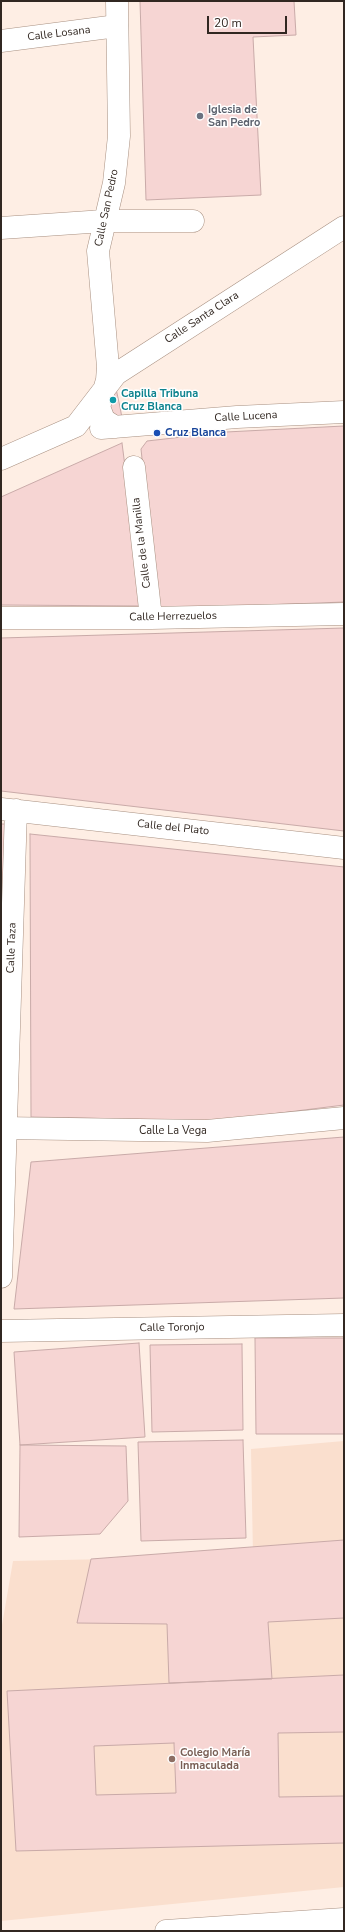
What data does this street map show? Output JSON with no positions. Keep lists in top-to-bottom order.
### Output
{
  "streets": {
    "street": [
      "Calle Losana",
      "Calle San Pedro",
      "Calle Santa Clara",
      "Calle Lucena",
      "Calle de la Manilla",
      "Calle Herrezuelos",
      "Calle del Plato",
      "Calle Taza",
      "Calle La Vega",
      "Calle Toronjo"
    ]
  },
  "crossings": [
    ["Calle Losana", "Calle San Pedro"],
    ["Calle San Pedro", "Calle Santa Clara"],
    ["Calle San Pedro", "Calle Lucena"],
    ["Calle Santa Clara", "Calle Lucena"],
    ["Calle de la Manilla", "Calle Herrezuelos"],
    ["Calle del Plato", "Calle Taza"],
    ["Calle Taza", "Calle La Vega"]
  ],
  "places": [
    "Iglesia de San Pedro",
    "Capilla Tribuna Cruz Blanca",
    "Cruz Blanca",
    "Colegio María Inmaculada"
  ],
  "scale_bar": "20 m"
}
